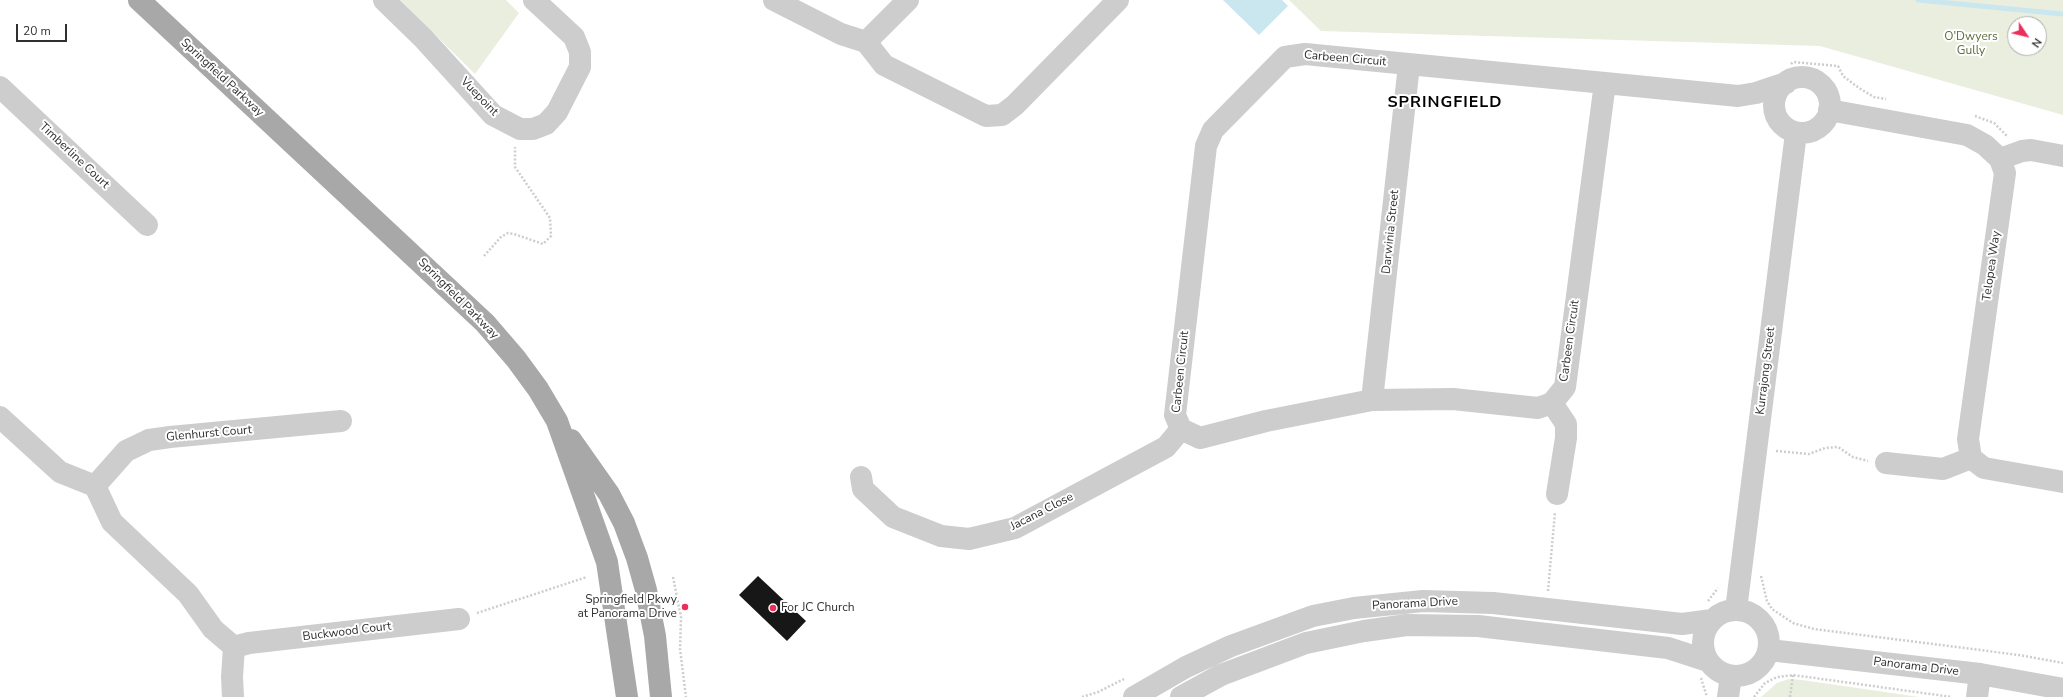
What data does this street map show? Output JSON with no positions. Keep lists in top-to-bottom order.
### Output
{
  "streets": {
    "main road": ["Springfield Parkway"],
    "street": [
      "Carbeen Circuit",
      "Vuepoint",
      "Timberline Court",
      "Darwinia Street",
      "Telopea Way",
      "Kurrajong Street",
      "Glenhurst Court",
      "Jacana Close",
      "Panorama Drive",
      "Buckwood Court"
    ]
  },
  "crossings": [
    ["Carbeen Circuit", "Darwinia Street"],
    ["Carbeen Circuit", "Kurrajong Street"],
    ["Carbeen Circuit", "Jacana Close"],
    ["Kurrajong Street", "Panorama Drive"]
  ],
  "districts": ["SPRINGFIELD"],
  "parks": ["O'Dwyers Gully"],
  "places": ["Springfield Pkwy at Panorama Drive", "For JC Church"],
  "scale_bar": "20 m",
  "north": "bottom right"
}
